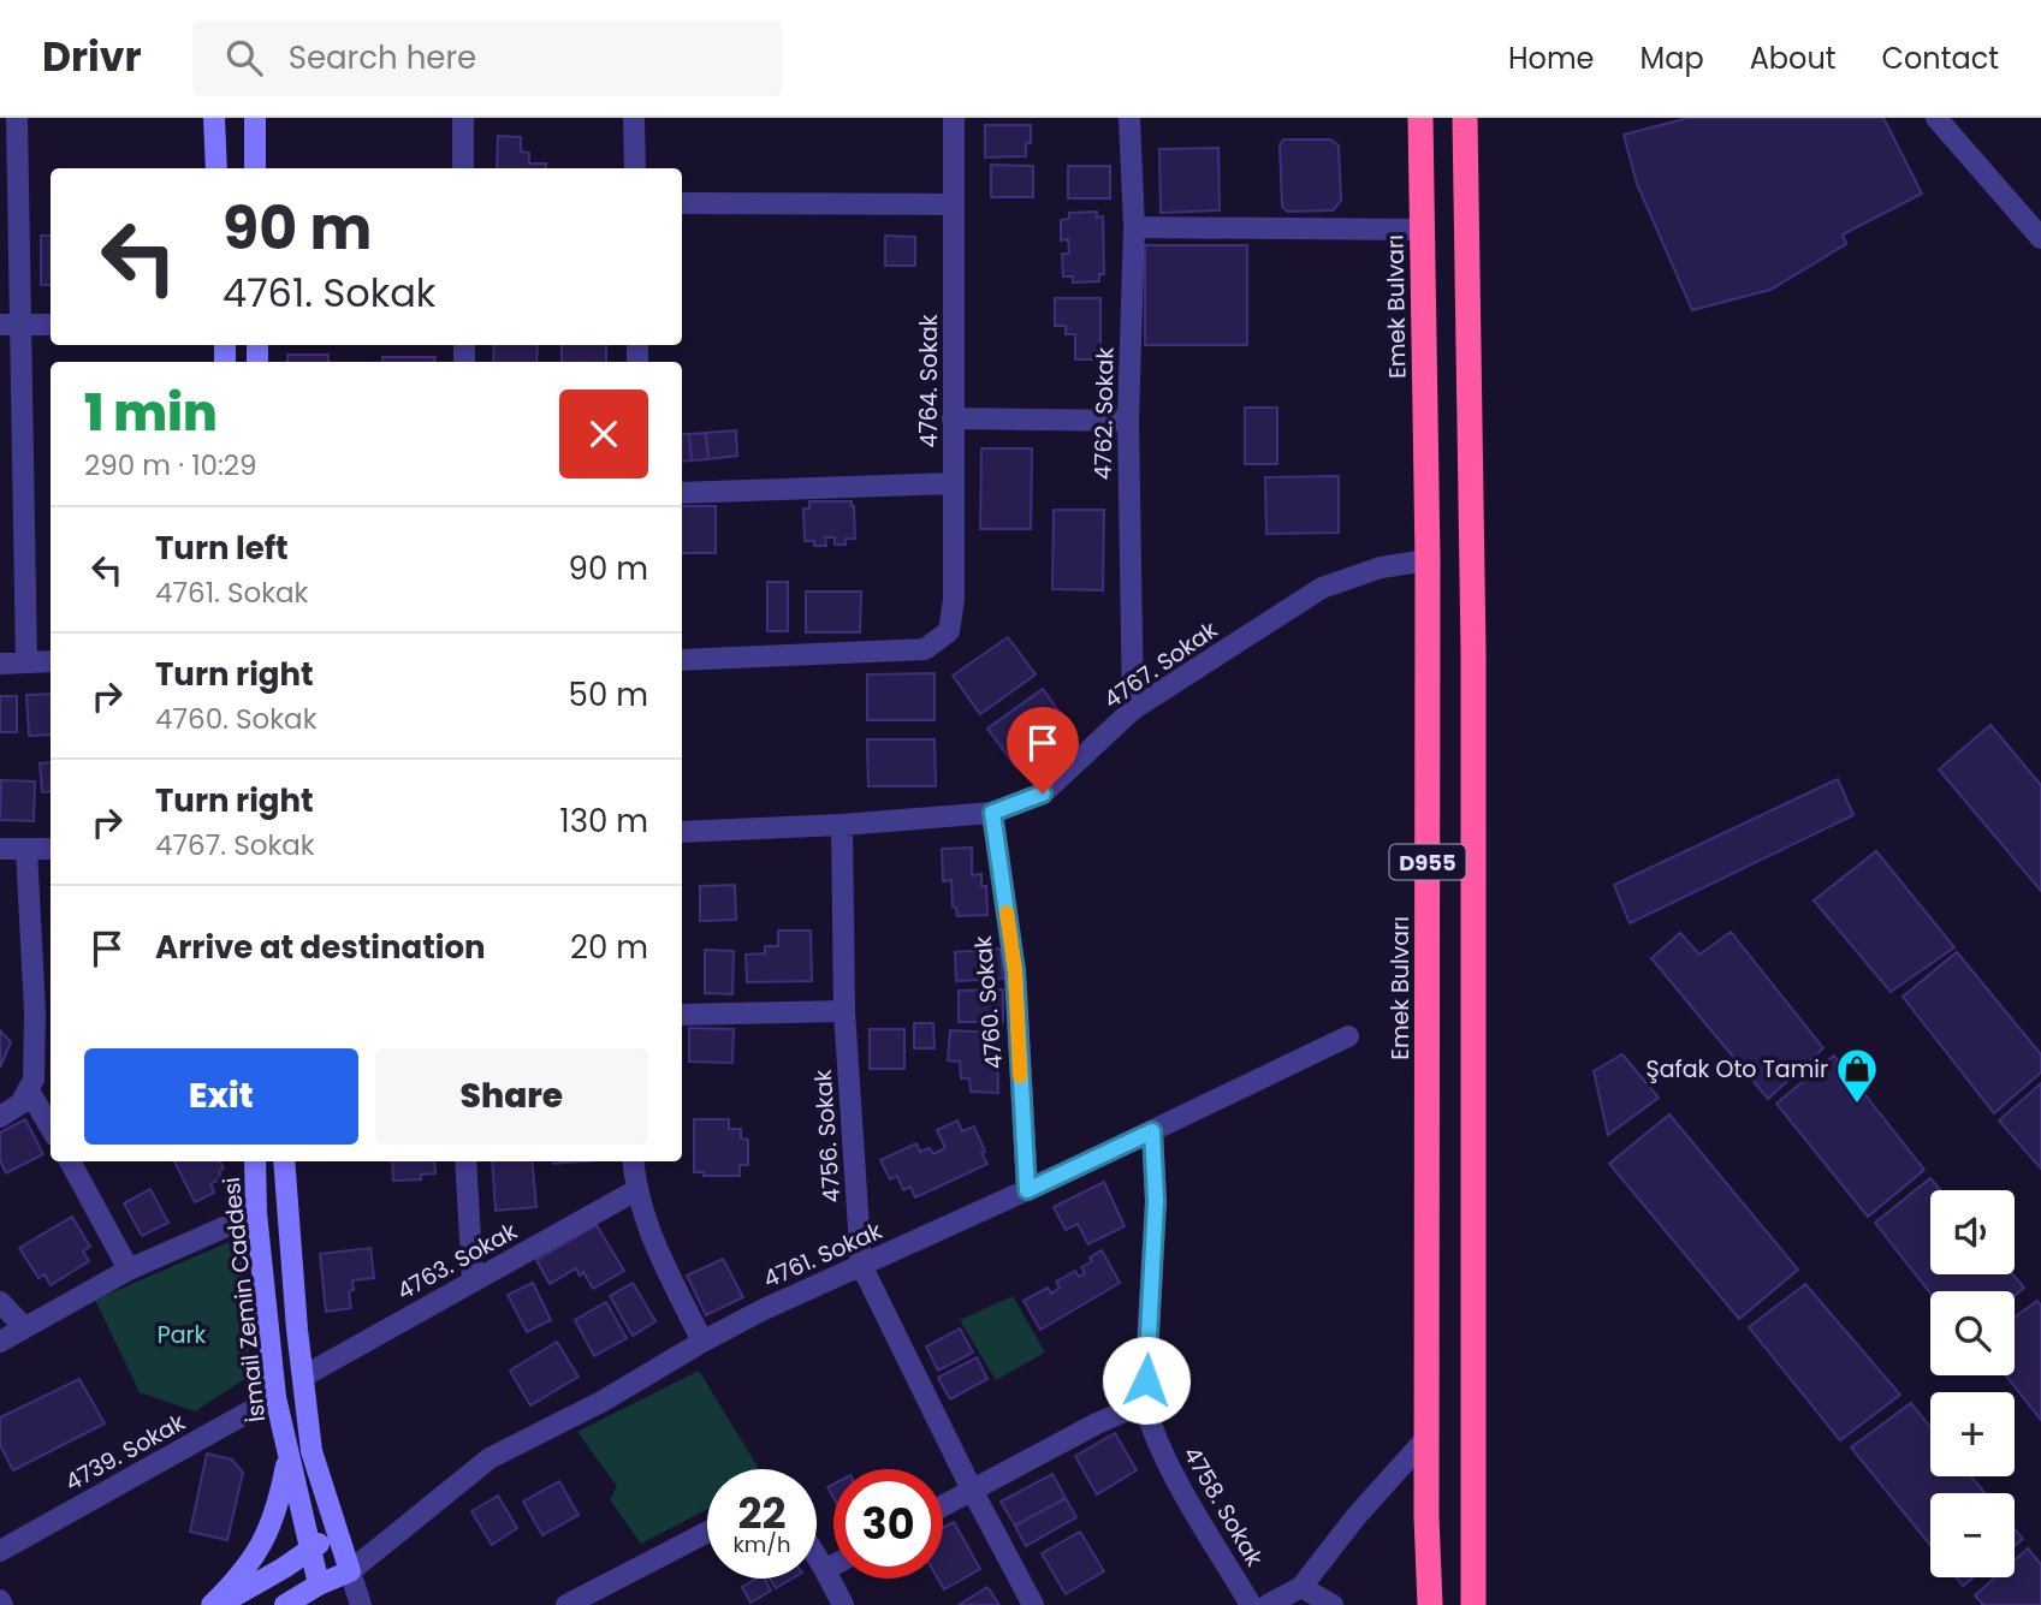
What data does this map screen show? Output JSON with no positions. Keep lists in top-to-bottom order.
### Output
{
  "streets": {
    "highway": ["Emek Bulvarı", "D955"],
    "main road": ["İsmail Zemin Caddesi"],
    "street": [
      "4764. Sokak",
      "4762. Sokak",
      "4767. Sokak",
      "4760. Sokak",
      "4756. Sokak",
      "4761. Sokak",
      "4763. Sokak",
      "4739. Sokak",
      "4758. Sokak"
    ]
  },
  "crossings": [
    ["Emek Bulvarı", "4767. Sokak"],
    ["4762. Sokak", "4767. Sokak"],
    ["4767. Sokak", "4760. Sokak"],
    ["4767. Sokak", "4756. Sokak"],
    ["4760. Sokak", "4761. Sokak"],
    ["4756. Sokak", "4761. Sokak"],
    ["4761. Sokak", "4758. Sokak"],
    ["İsmail Zemin Caddesi", "4739. Sokak"]
  ],
  "parks": ["Park"],
  "places": {
    "shop": ["Şafak Oto Tamir"]
  },
  "page": {
    "header": "Drivr",
    "search": "Search here",
    "nav": [
      "Home",
      "Map",
      "About",
      "Contact"
    ],
    "turn": ["90 m", "4761. Sokak"],
    "heading": ["1 min", "290 m · 10:29"],
    "list": [
      {
        "name": "Turn left",
        "note": "4761. Sokak",
        "value": "90 m"
      },
      {
        "name": "Turn right",
        "note": "4760. Sokak",
        "value": "50 m"
      },
      {
        "name": "Turn right",
        "note": "4767. Sokak",
        "value": "130 m"
      },
      {
        "name": "Arrive at destination",
        "value": "20 m"
      }
    ],
    "buttons": ["Exit", "Share"],
    "map_buttons": ["+", "−"],
    "speed": "22 km/h",
    "limit": "30"
  }
}
